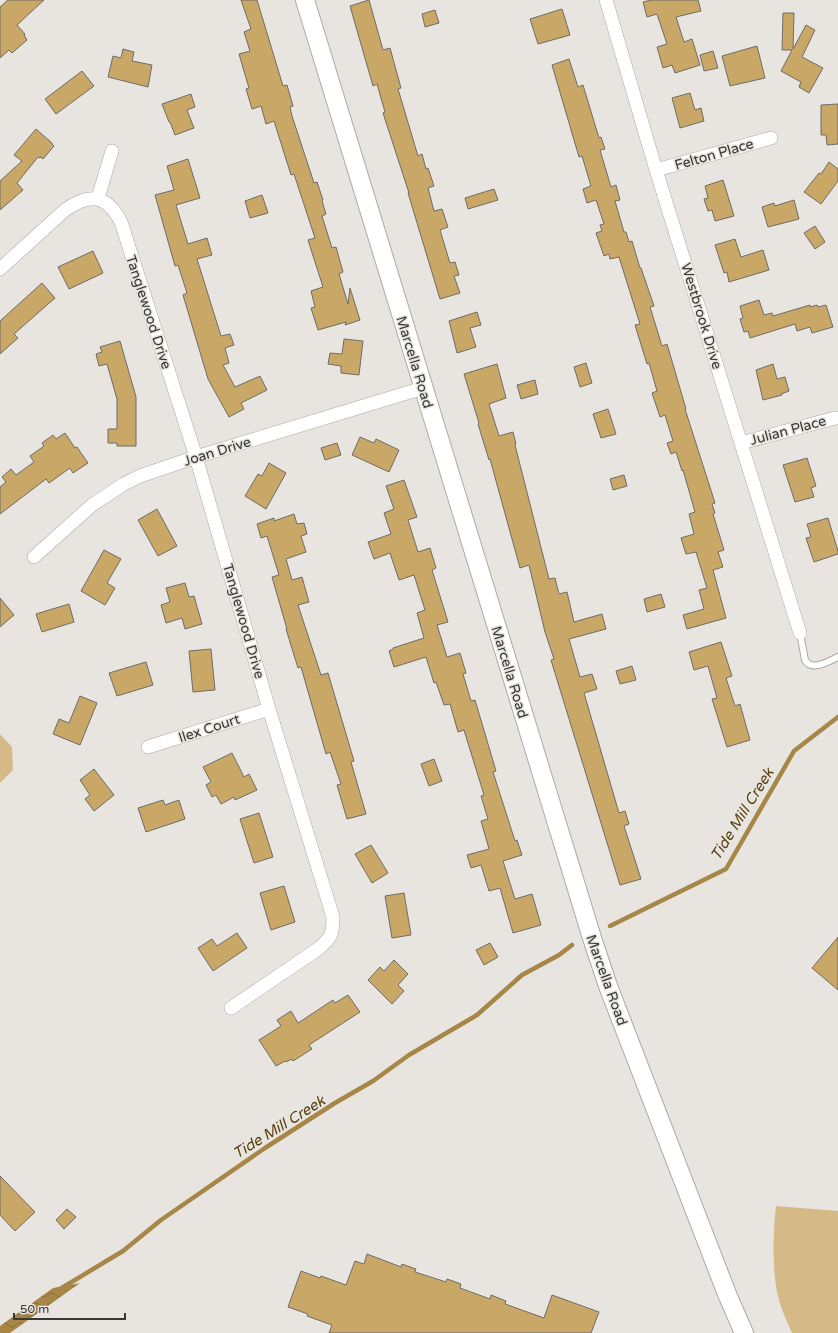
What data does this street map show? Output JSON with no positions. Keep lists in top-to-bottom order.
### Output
{
  "streets": {
    "street": [
      "Felton Place",
      "Tanglewood Drive",
      "Westbrook Drive",
      "Marcella Road",
      "Julian Place",
      "Joan Drive",
      "Ilex Court"
    ]
  },
  "crossings": [
    ["Felton Place", "Westbrook Drive"],
    ["Tanglewood Drive", "Joan Drive"],
    ["Tanglewood Drive", "Ilex Court"],
    ["Westbrook Drive", "Julian Place"],
    ["Marcella Road", "Joan Drive"]
  ],
  "water": ["Tide Mill Creek"],
  "scale_bar": "50 m"
}
